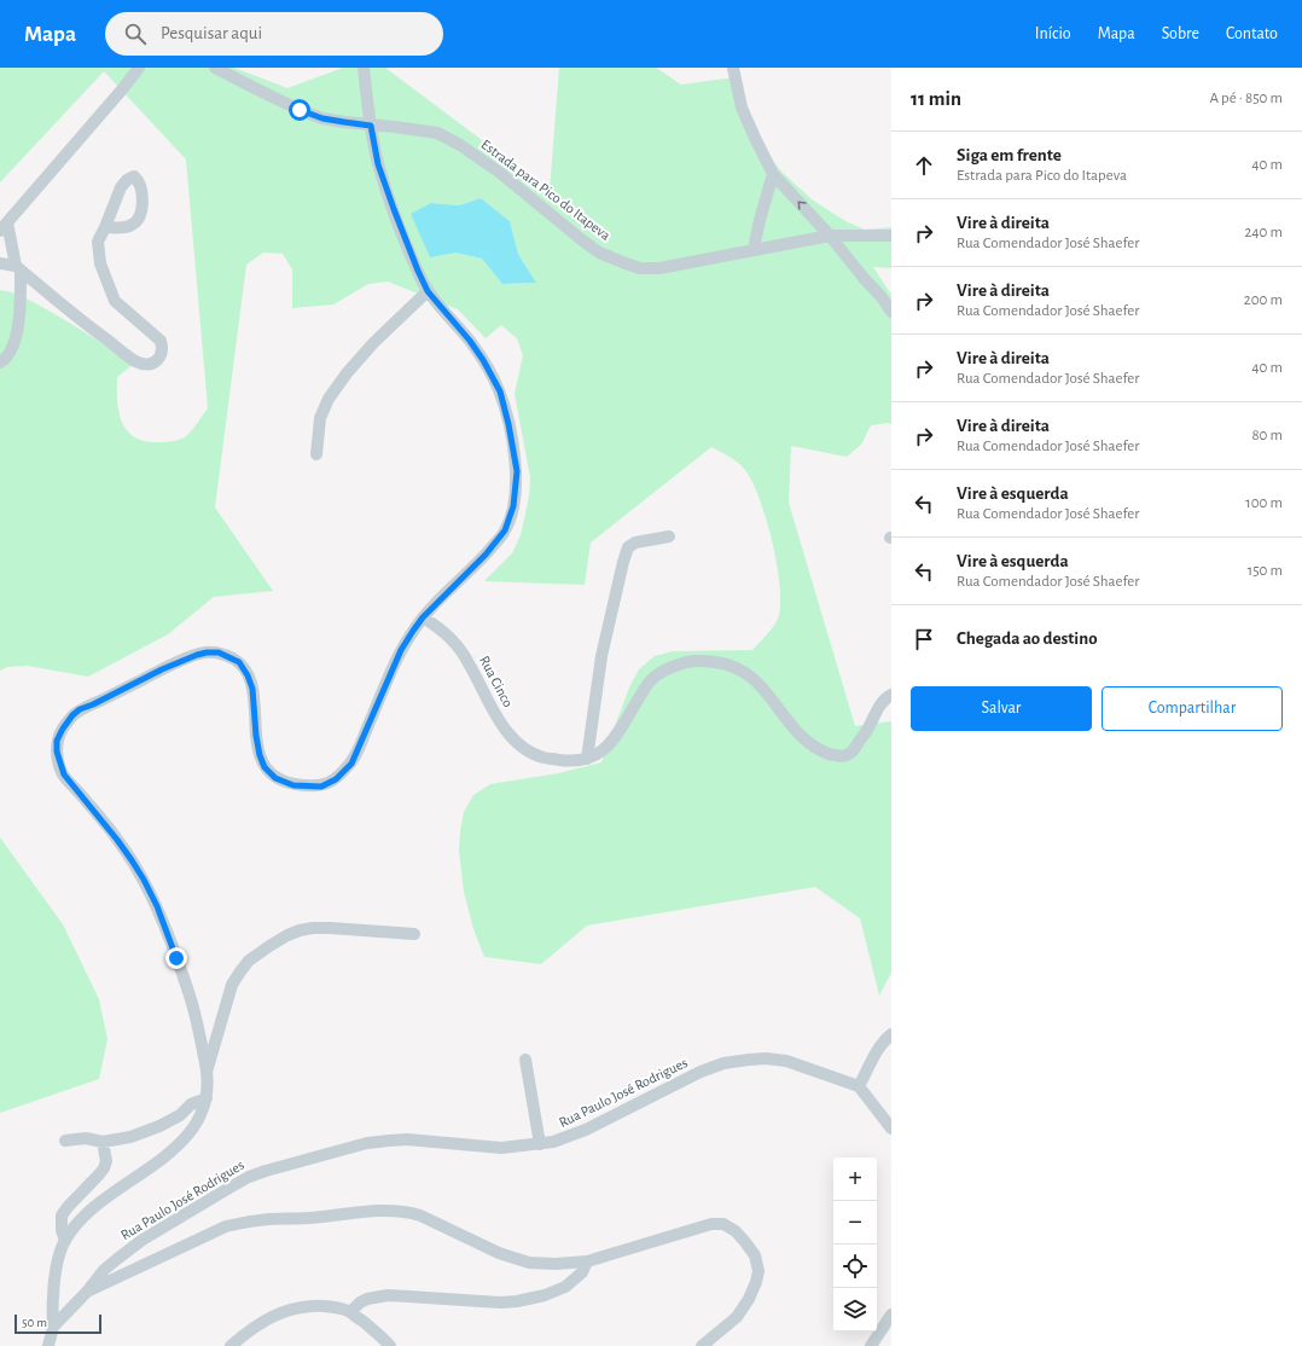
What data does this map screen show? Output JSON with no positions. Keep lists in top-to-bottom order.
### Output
{
  "streets": {
    "street": ["Estrada para Pico do Itapeva", "Rua Cinco", "Rua Paulo José Rodrigues"]
  },
  "scale_bar": "50 m",
  "page": {
    "header": "Mapa",
    "search": "Pesquisar aqui",
    "nav": [
      "Início",
      "Mapa",
      "Sobre",
      "Contato"
    ],
    "heading": ["11 min", "A pé · 850 m"],
    "list": [
      ["Siga em frente", "Estrada para Pico do Itapeva", "40 m"],
      ["Vire à direita", "Rua Comendador José Shaefer", "240 m"],
      ["Vire à direita", "Rua Comendador José Shaefer", "200 m"],
      ["Vire à direita", "Rua Comendador José Shaefer", "40 m"],
      ["Vire à direita", "Rua Comendador José Shaefer", "80 m"],
      ["Vire à esquerda", "Rua Comendador José Shaefer", "100 m"],
      ["Vire à esquerda", "Rua Comendador José Shaefer", "150 m"],
      "Chegada ao destino"
    ],
    "buttons": ["Salvar", "Compartilhar"],
    "map_buttons": ["+", "−"],
    "scale": "50 m"
  }
}
